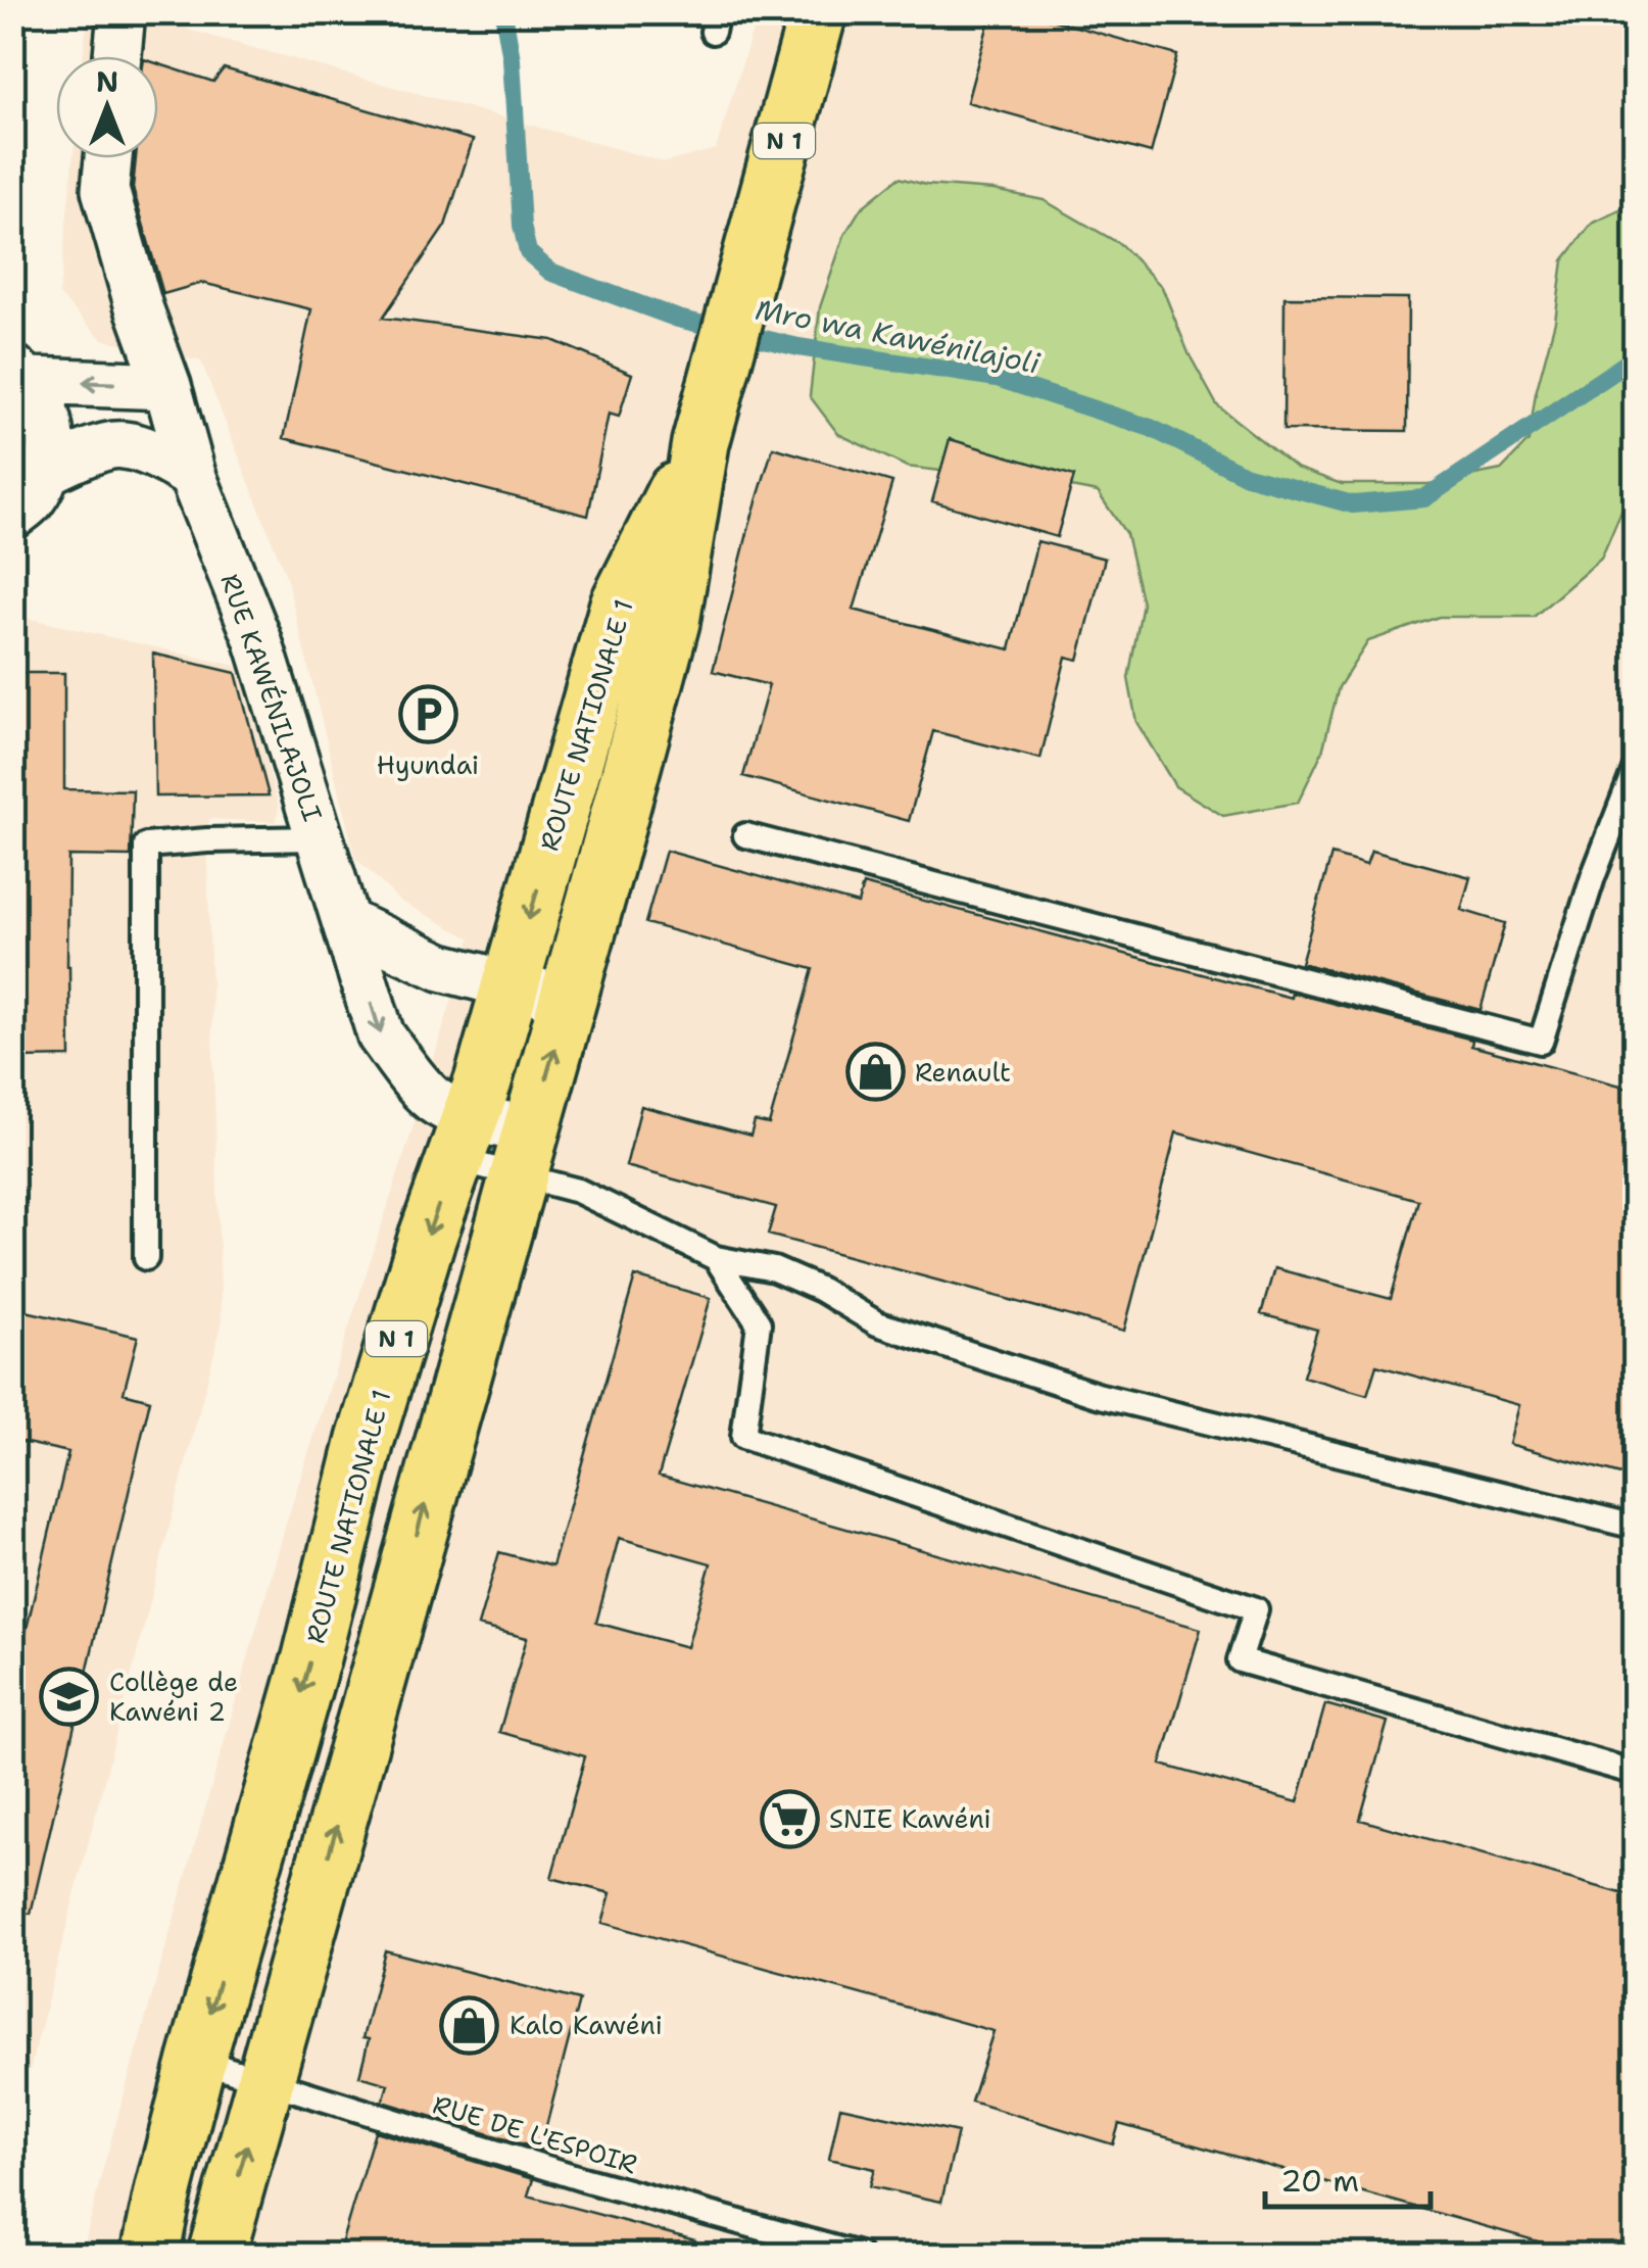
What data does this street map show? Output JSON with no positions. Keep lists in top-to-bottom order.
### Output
{
  "streets": {
    "main road": ["N 1", "ROUTE NATIONALE 1"],
    "street": ["RUE KAWÉNILAJOLI"],
    "lane": ["RUE DE L'ESPOIR"]
  },
  "crossings": [
    ["RUE KAWÉNILAJOLI", "ROUTE NATIONALE 1"],
    ["ROUTE NATIONALE 1", "RUE DE L'ESPOIR"]
  ],
  "water": ["Mro wa Kawénilajoli"],
  "places": {
    "parking": ["Hyundai"],
    "shop": ["Renault", "Kalo Kawéni"],
    "school or university": ["Collège de Kawéni 2"],
    "supermarket": ["SNIE Kawéni"]
  },
  "scale_bar": "20 m",
  "north": "top"
}
